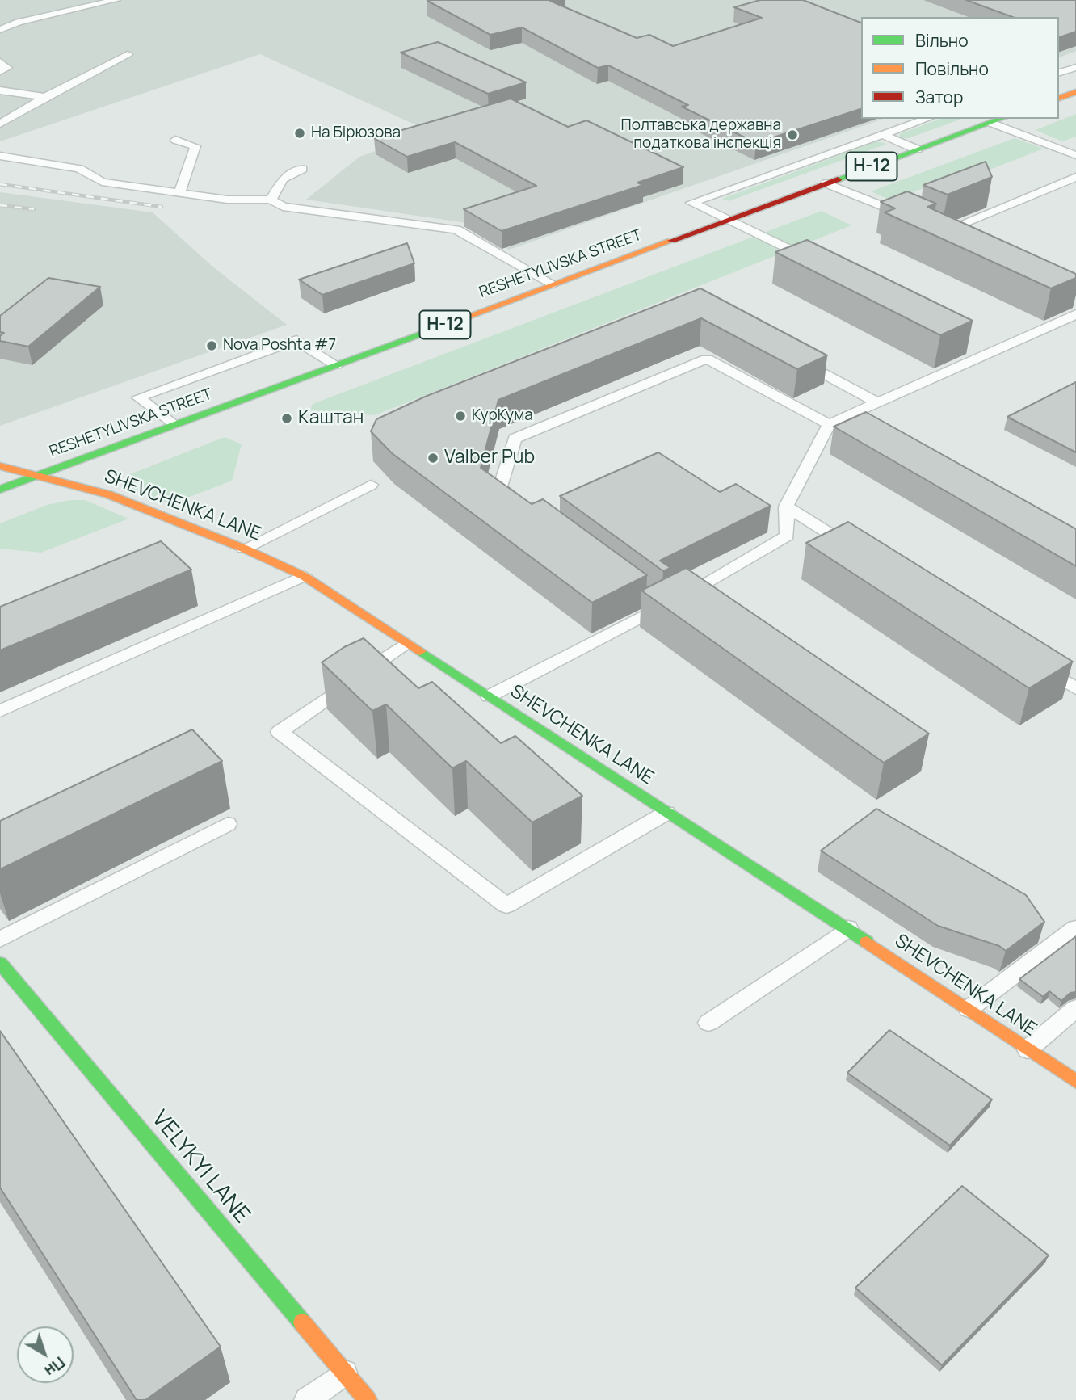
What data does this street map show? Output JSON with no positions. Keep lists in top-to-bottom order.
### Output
{
  "streets": {
    "street": [
      "Н-12",
      "RESHETYLIVSKA STREET",
      "SHEVCHENKA LANE",
      "VELYKYI LANE"
    ]
  },
  "crossings": [
    ["RESHETYLIVSKA STREET", "SHEVCHENKA LANE"]
  ],
  "places": [
    "На Бірюзова",
    "Полтавська державна податкова інспекція",
    "Nova Poshta #7",
    "КурКума",
    "Каштан",
    "Valber Pub"
  ],
  "legend": ["Вільно", "Повільно", "Затор"],
  "north": "bottom right"
}
